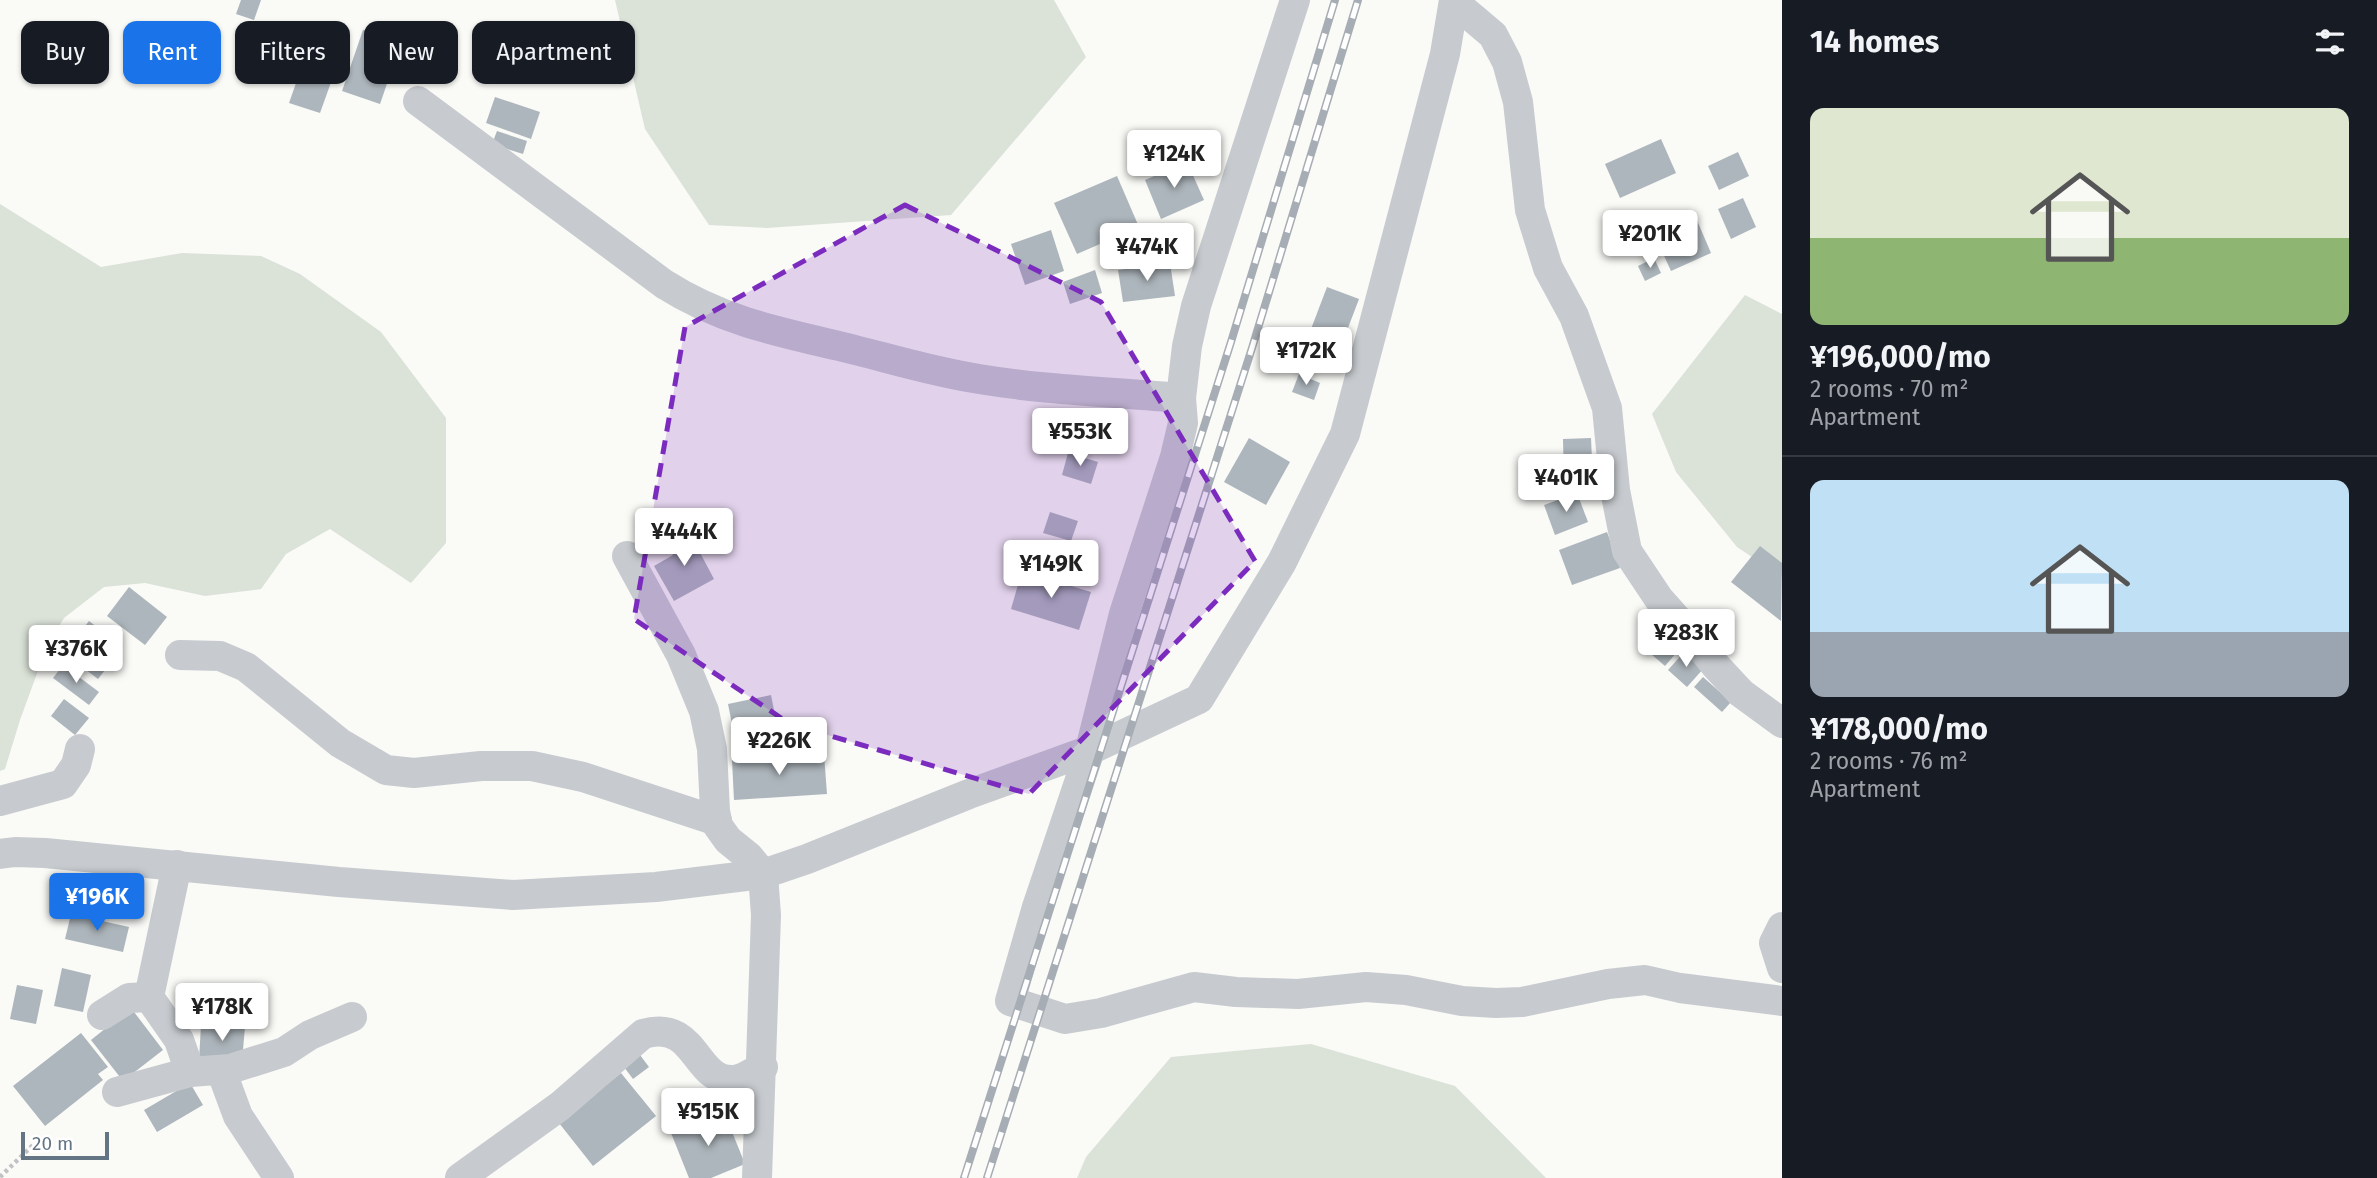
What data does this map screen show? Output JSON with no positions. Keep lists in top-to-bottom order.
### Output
{
  "scale_bar": "20 m",
  "page": {
    "heading": "14 homes",
    "chip": [
      "Buy",
      "Rent",
      "Filters",
      "New",
      "Apartment"
    ],
    "list": [
      {
        "name": "¥196,000/mo",
        "note": "2 rooms · 70 m² · Apartment"
      },
      {
        "name": "¥178,000/mo",
        "note": "2 rooms · 76 m² · Apartment"
      }
    ],
    "price": [
      "¥124K",
      "¥201K",
      "¥474K",
      "¥172K",
      "¥553K",
      "¥401K",
      "¥444K",
      "¥149K",
      "¥283K",
      "¥376K",
      "¥226K",
      "¥196K",
      "¥178K",
      "¥515K"
    ],
    "scale": "20 m"
  }
}
